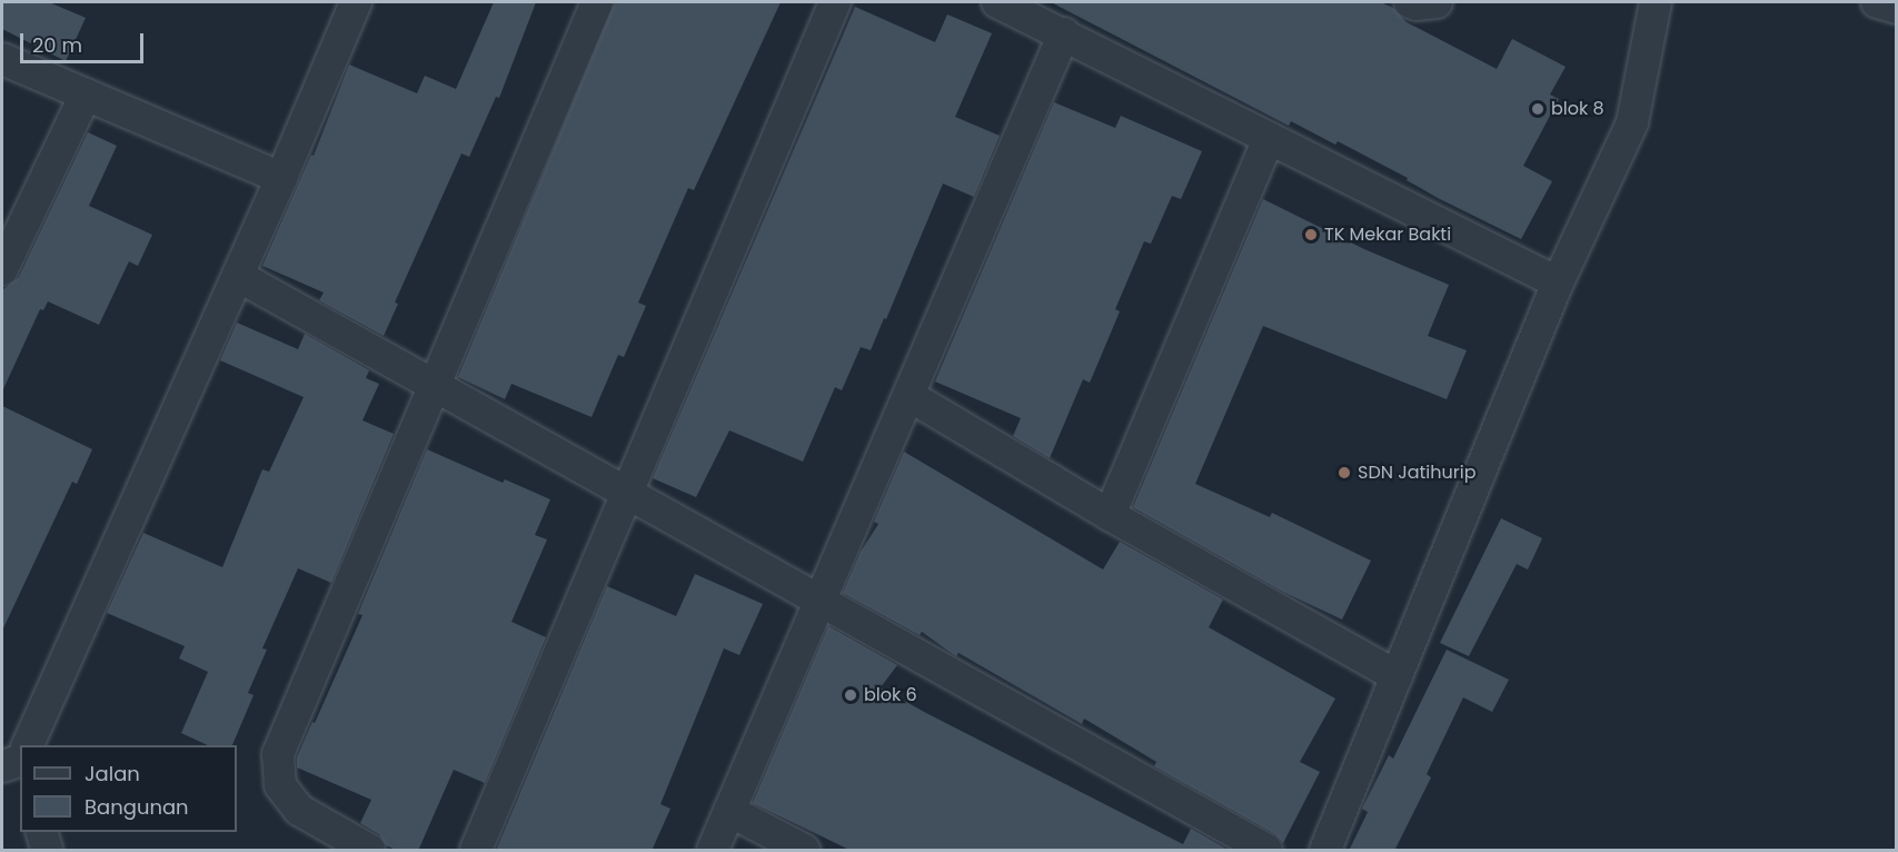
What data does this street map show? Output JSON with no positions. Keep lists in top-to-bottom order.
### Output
{
  "places": [
    "blok 8",
    "TK Mekar Bakti",
    "SDN Jatihurip",
    "blok 6"
  ],
  "legend": ["Jalan", "Bangunan"],
  "scale_bar": "20 m"
}
